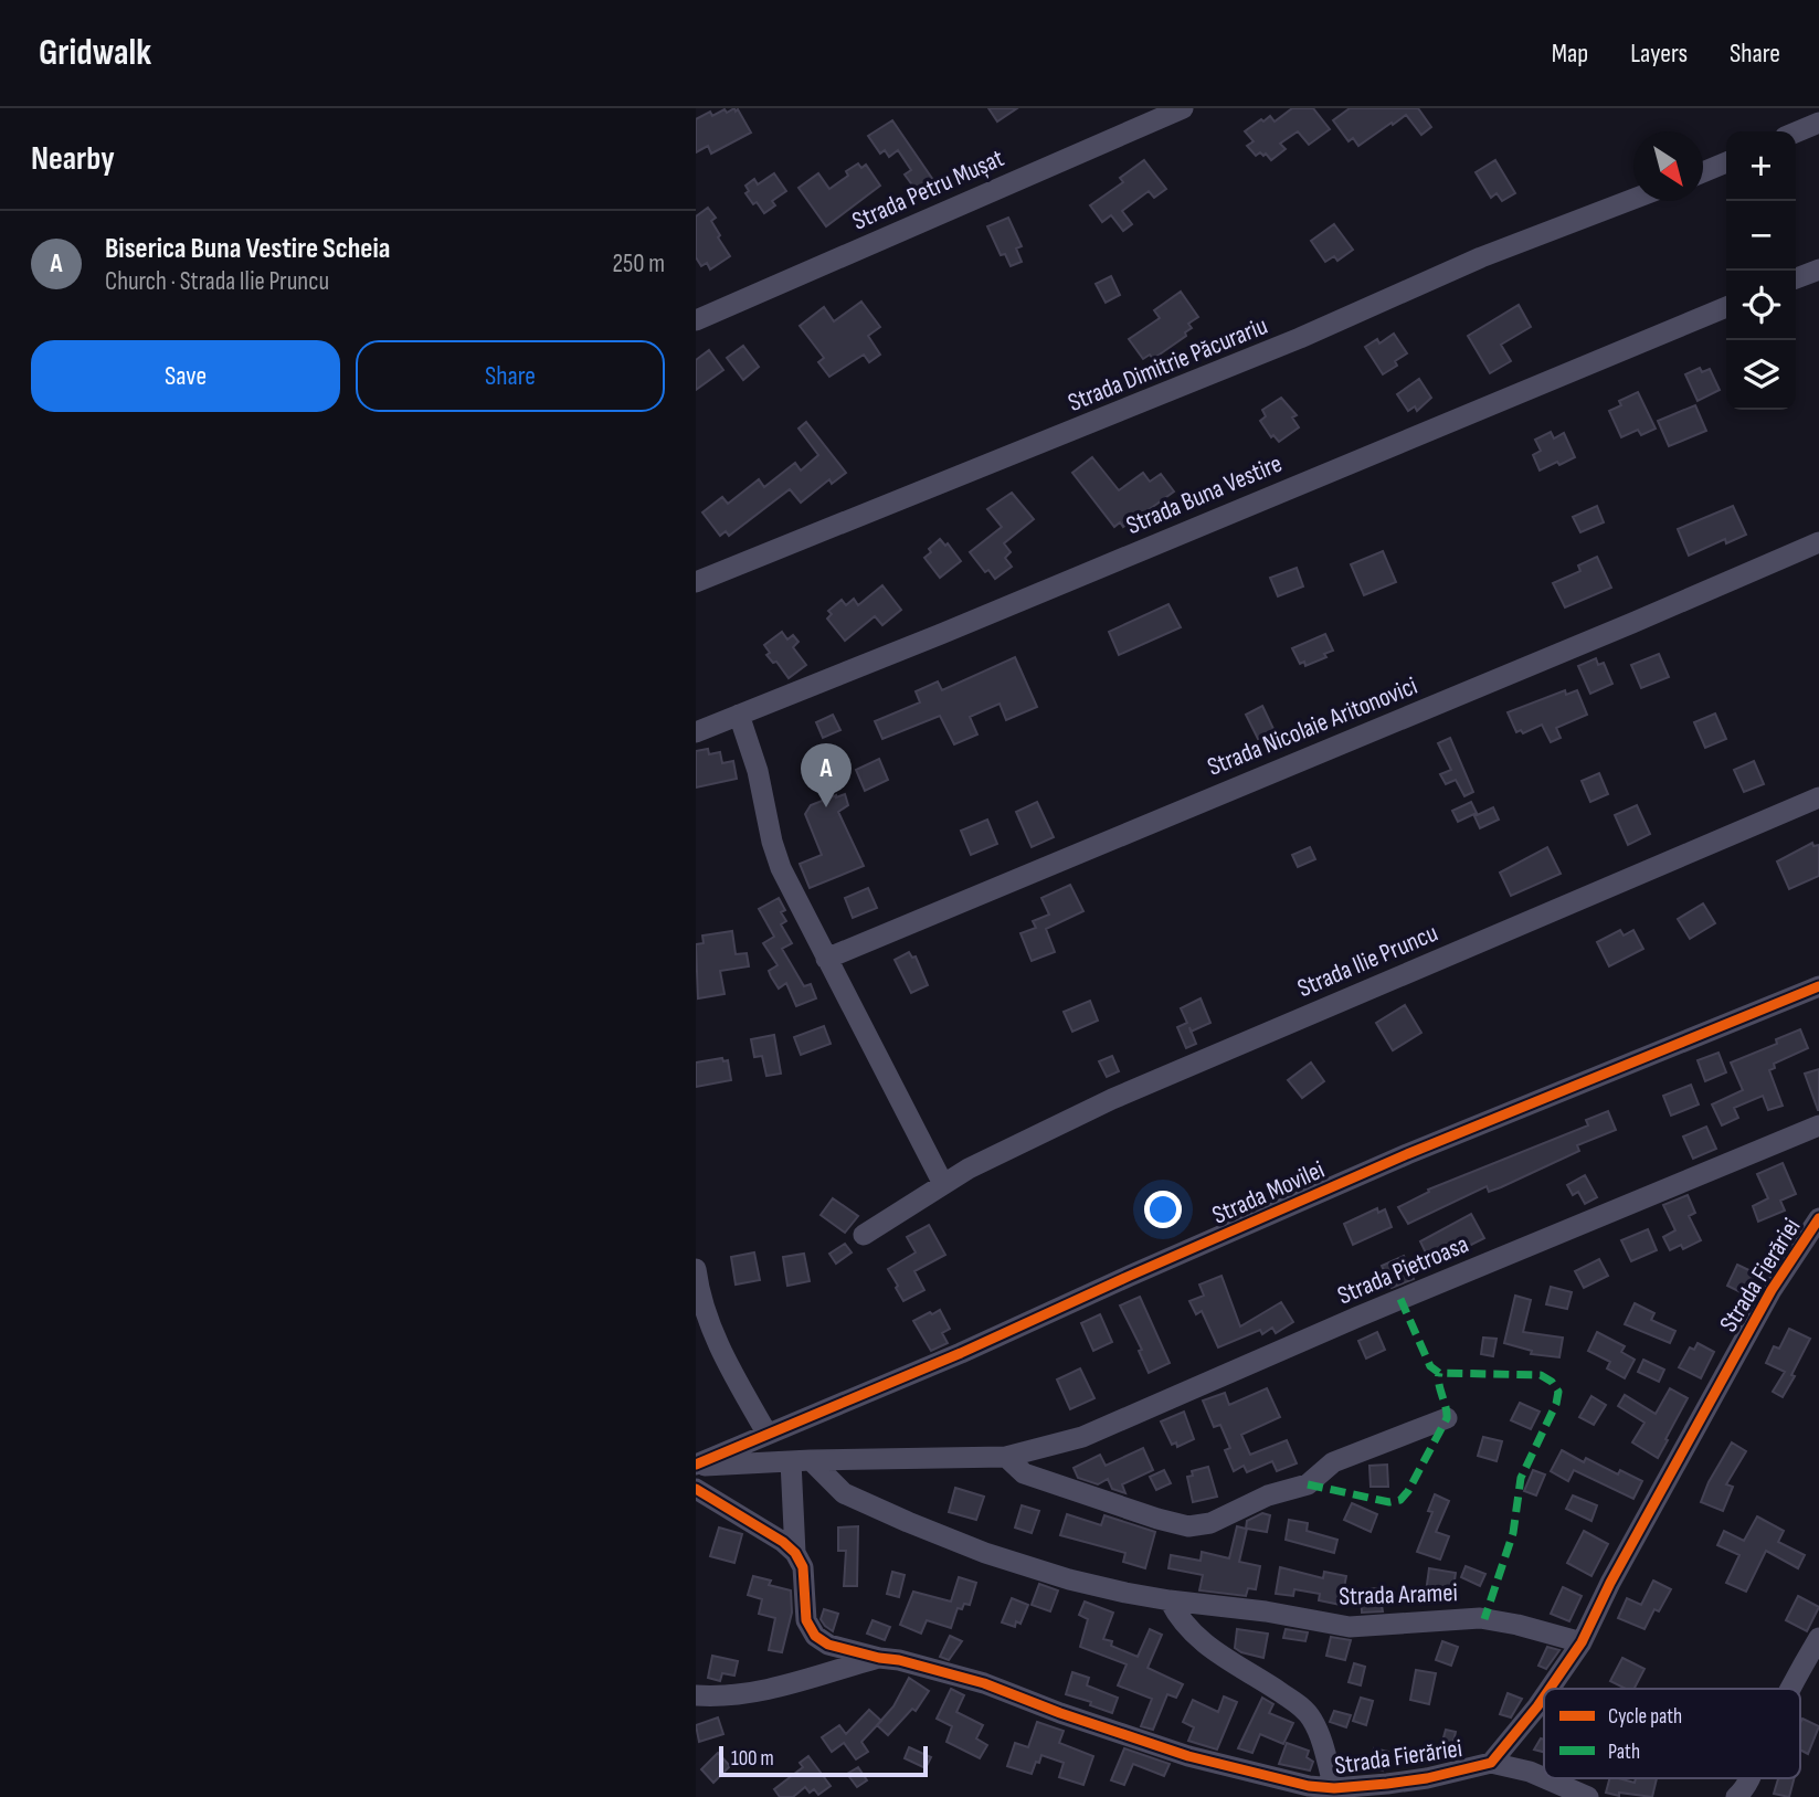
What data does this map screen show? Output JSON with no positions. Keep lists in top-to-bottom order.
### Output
{
  "streets": {
    "street": [
      "Strada Petru Mușat",
      "Strada Dimitrie Păcurariu",
      "Strada Buna Vestire",
      "Strada Nicolaie Aritonovici",
      "Strada Ilie Pruncu",
      "Strada Movilei",
      "Strada Pietroasa",
      "Strada Fierăriei",
      "Strada Aramei"
    ]
  },
  "crossings": [
    ["Strada Movilei", "Strada Pietroasa"],
    ["Strada Pietroasa", "Strada Aramei"],
    ["Strada Fierăriei", "Strada Aramei"]
  ],
  "legend": ["Cycle path", "Path"],
  "scale_bar": "100 m",
  "north": "bottom right",
  "page": {
    "header": "Gridwalk",
    "nav": ["Map", "Layers", "Share"],
    "heading": "Nearby",
    "map_buttons": ["+", "−"],
    "list": [
      {
        "mark": "A",
        "name": "Biserica Buna Vestire Scheia",
        "note": "Church · Strada Ilie Pruncu",
        "value": "250 m"
      }
    ],
    "buttons": ["Save", "Share"],
    "pins": "A",
    "scale": "100 m"
  }
}
